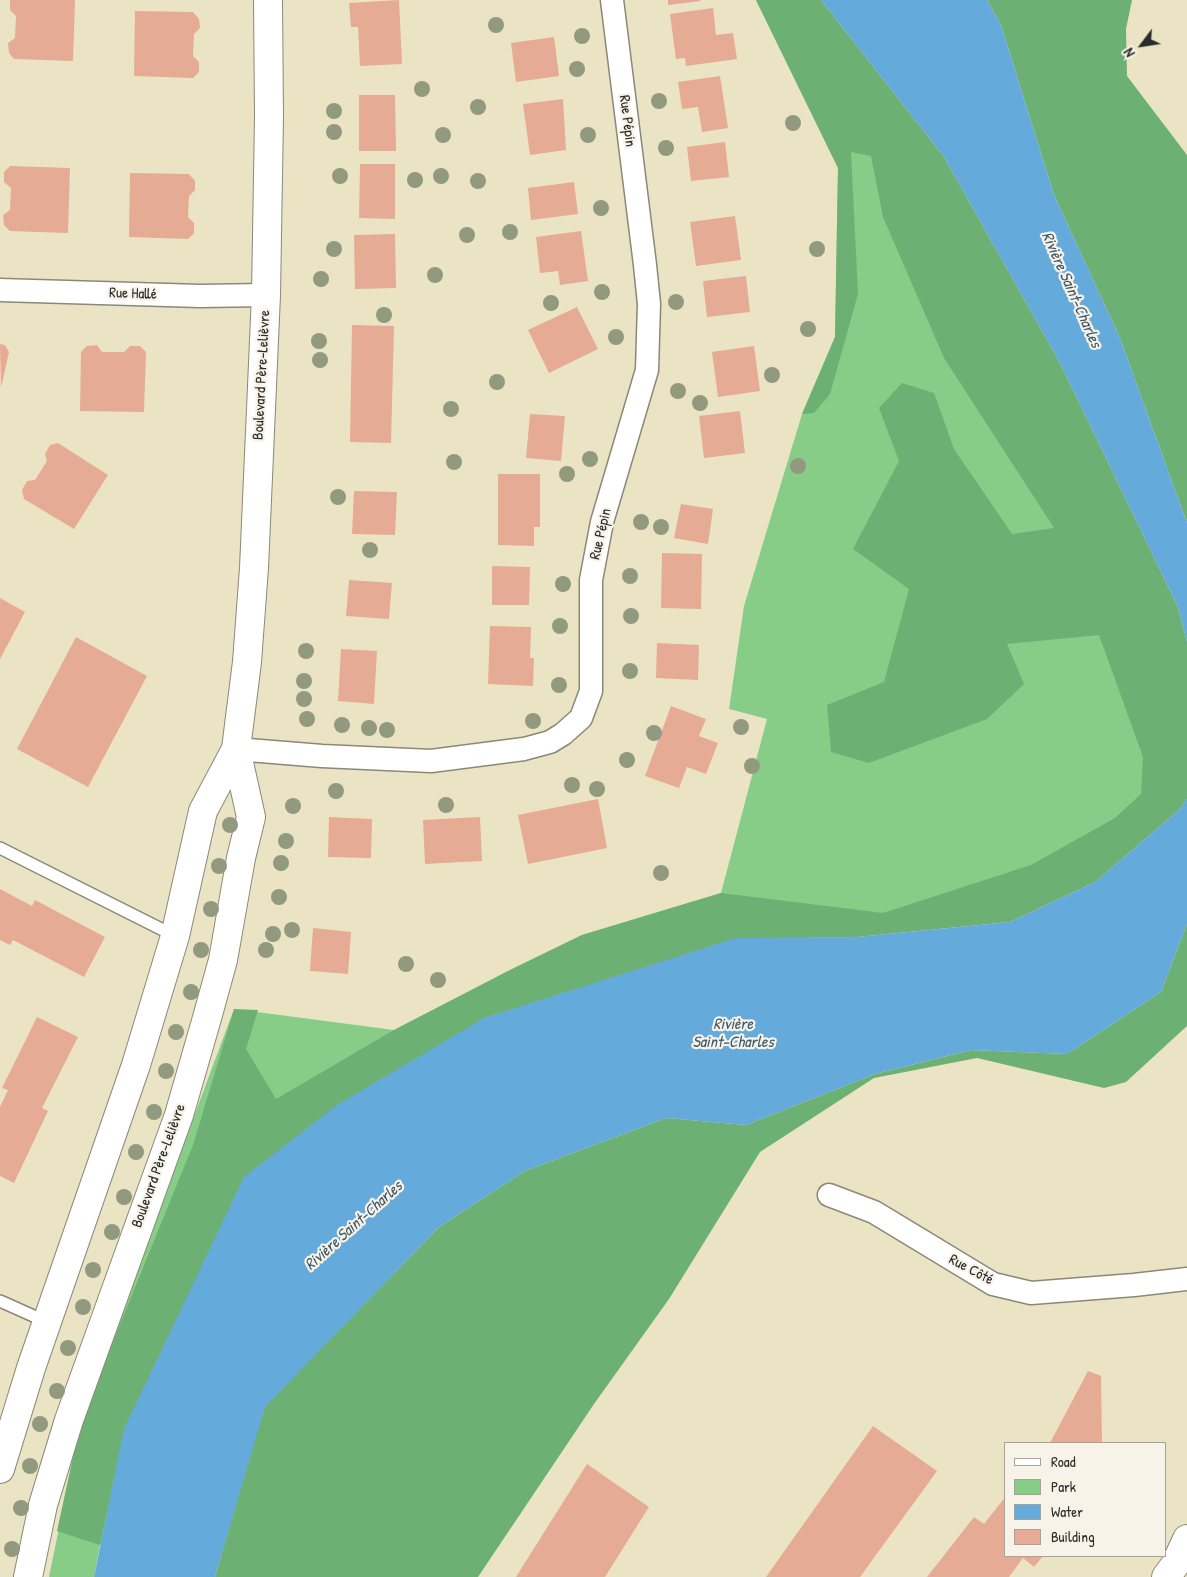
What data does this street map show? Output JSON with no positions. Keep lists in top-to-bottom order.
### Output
{
  "streets": {
    "main road": ["Boulevard Père-Lelièvre"],
    "street": ["Rue Pépin", "Rue Hallé", "Rue Côté"]
  },
  "crossings": [
    ["Rue Pépin", "Boulevard Père-Lelièvre"],
    ["Rue Hallé", "Boulevard Père-Lelièvre"]
  ],
  "water": ["Rivière Saint-Charles"],
  "legend": [
    "Road",
    "Park",
    "Water",
    "Building"
  ],
  "north": "bottom left"
}
